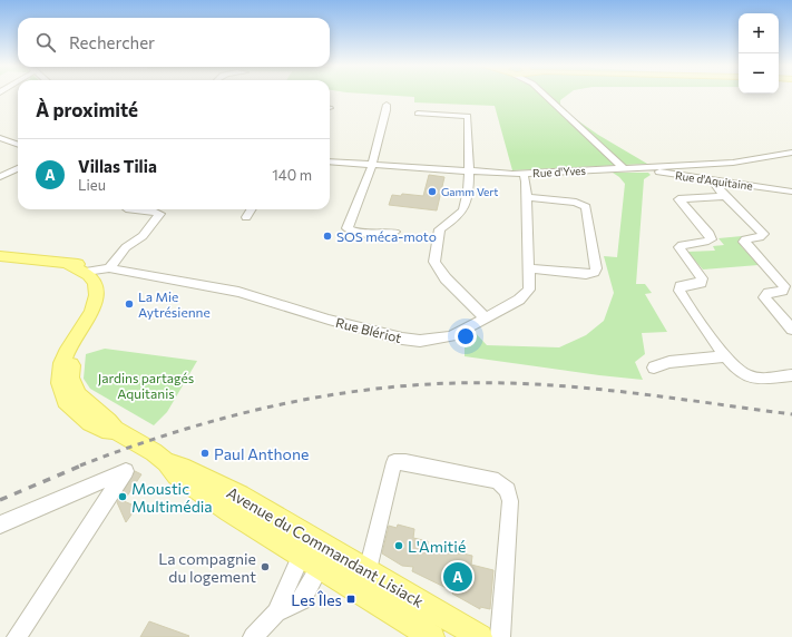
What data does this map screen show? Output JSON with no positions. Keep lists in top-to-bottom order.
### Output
{
  "streets": {
    "main road": ["Avenue du Commandant Lisiack"],
    "street": ["Rue d'Yves", "Rue d'Aquitaine", "Rue Blériot"]
  },
  "crossings": [
    ["Rue d'Yves", "Rue d'Aquitaine"],
    ["Rue d'Yves", "Rue Blériot"],
    ["Rue Blériot", "Avenue du Commandant Lisiack"]
  ],
  "parks": ["Jardins partagés Aquitanis"],
  "places": {
    "other": [
      "Gamm Vert",
      "SOS méca-moto",
      "La Mie Aytrésienne",
      "Paul Anthone",
      "Moustic Multimédia",
      "L'Amitié",
      "La compagnie du logement"
    ],
    "transit": ["Les Îles"]
  },
  "page": {
    "map_buttons": ["+", "−"],
    "search": "Rechercher",
    "heading": "À proximité",
    "list": [
      {
        "mark": "A",
        "name": "Villas Tilia",
        "note": "Lieu",
        "value": "140 m"
      }
    ],
    "pins": "A"
  }
}
